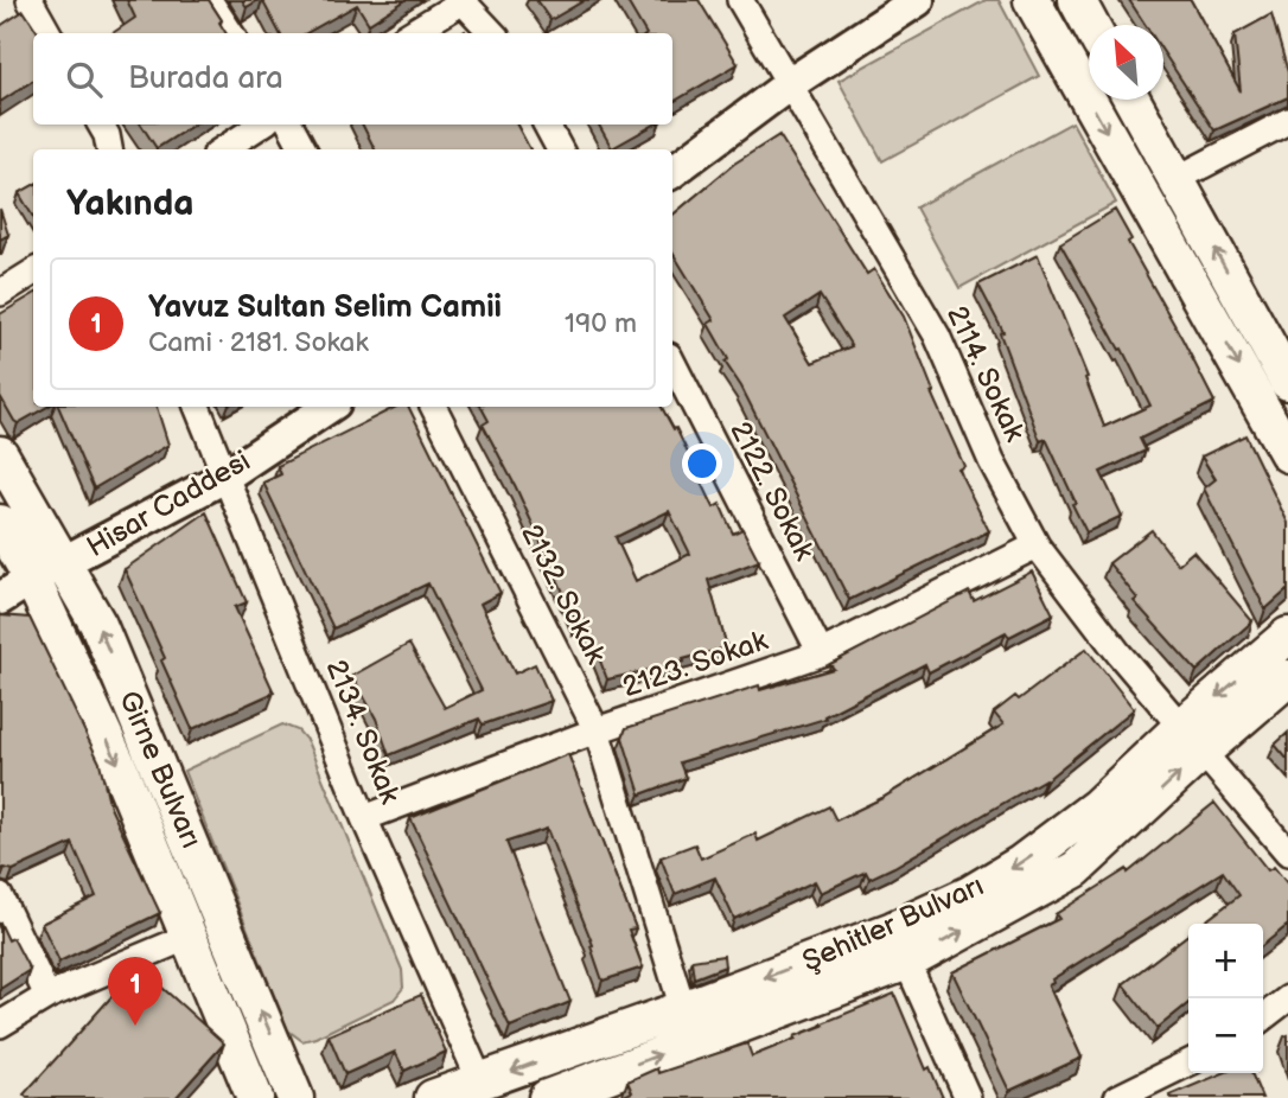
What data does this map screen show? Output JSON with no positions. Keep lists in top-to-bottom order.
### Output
{
  "streets": {
    "main road": ["Girne Bulvarı", "Şehitler Bulvarı"],
    "street": [
      "2114. Sokak",
      "2122. Sokak",
      "Hisar Caddesi",
      "2132. Sokak",
      "2123. Sokak",
      "2134. Sokak"
    ]
  },
  "crossings": [
    ["2114. Sokak", "2123. Sokak"],
    ["2114. Sokak", "Şehitler Bulvarı"],
    ["2122. Sokak", "2123. Sokak"],
    ["Hisar Caddesi", "2134. Sokak"],
    ["Hisar Caddesi", "Girne Bulvarı"],
    ["2132. Sokak", "2123. Sokak"],
    ["2132. Sokak", "Şehitler Bulvarı"],
    ["2123. Sokak", "2134. Sokak"],
    ["2134. Sokak", "Şehitler Bulvarı"]
  ],
  "north": "top left",
  "page": {
    "search": "Burada ara",
    "heading": "Yakında",
    "list": [
      {
        "mark": "1",
        "name": "Yavuz Sultan Selim Camii",
        "note": "Cami · 2181. Sokak",
        "value": "190 m"
      }
    ],
    "map_buttons": ["+", "−"],
    "pins": "1"
  }
}
